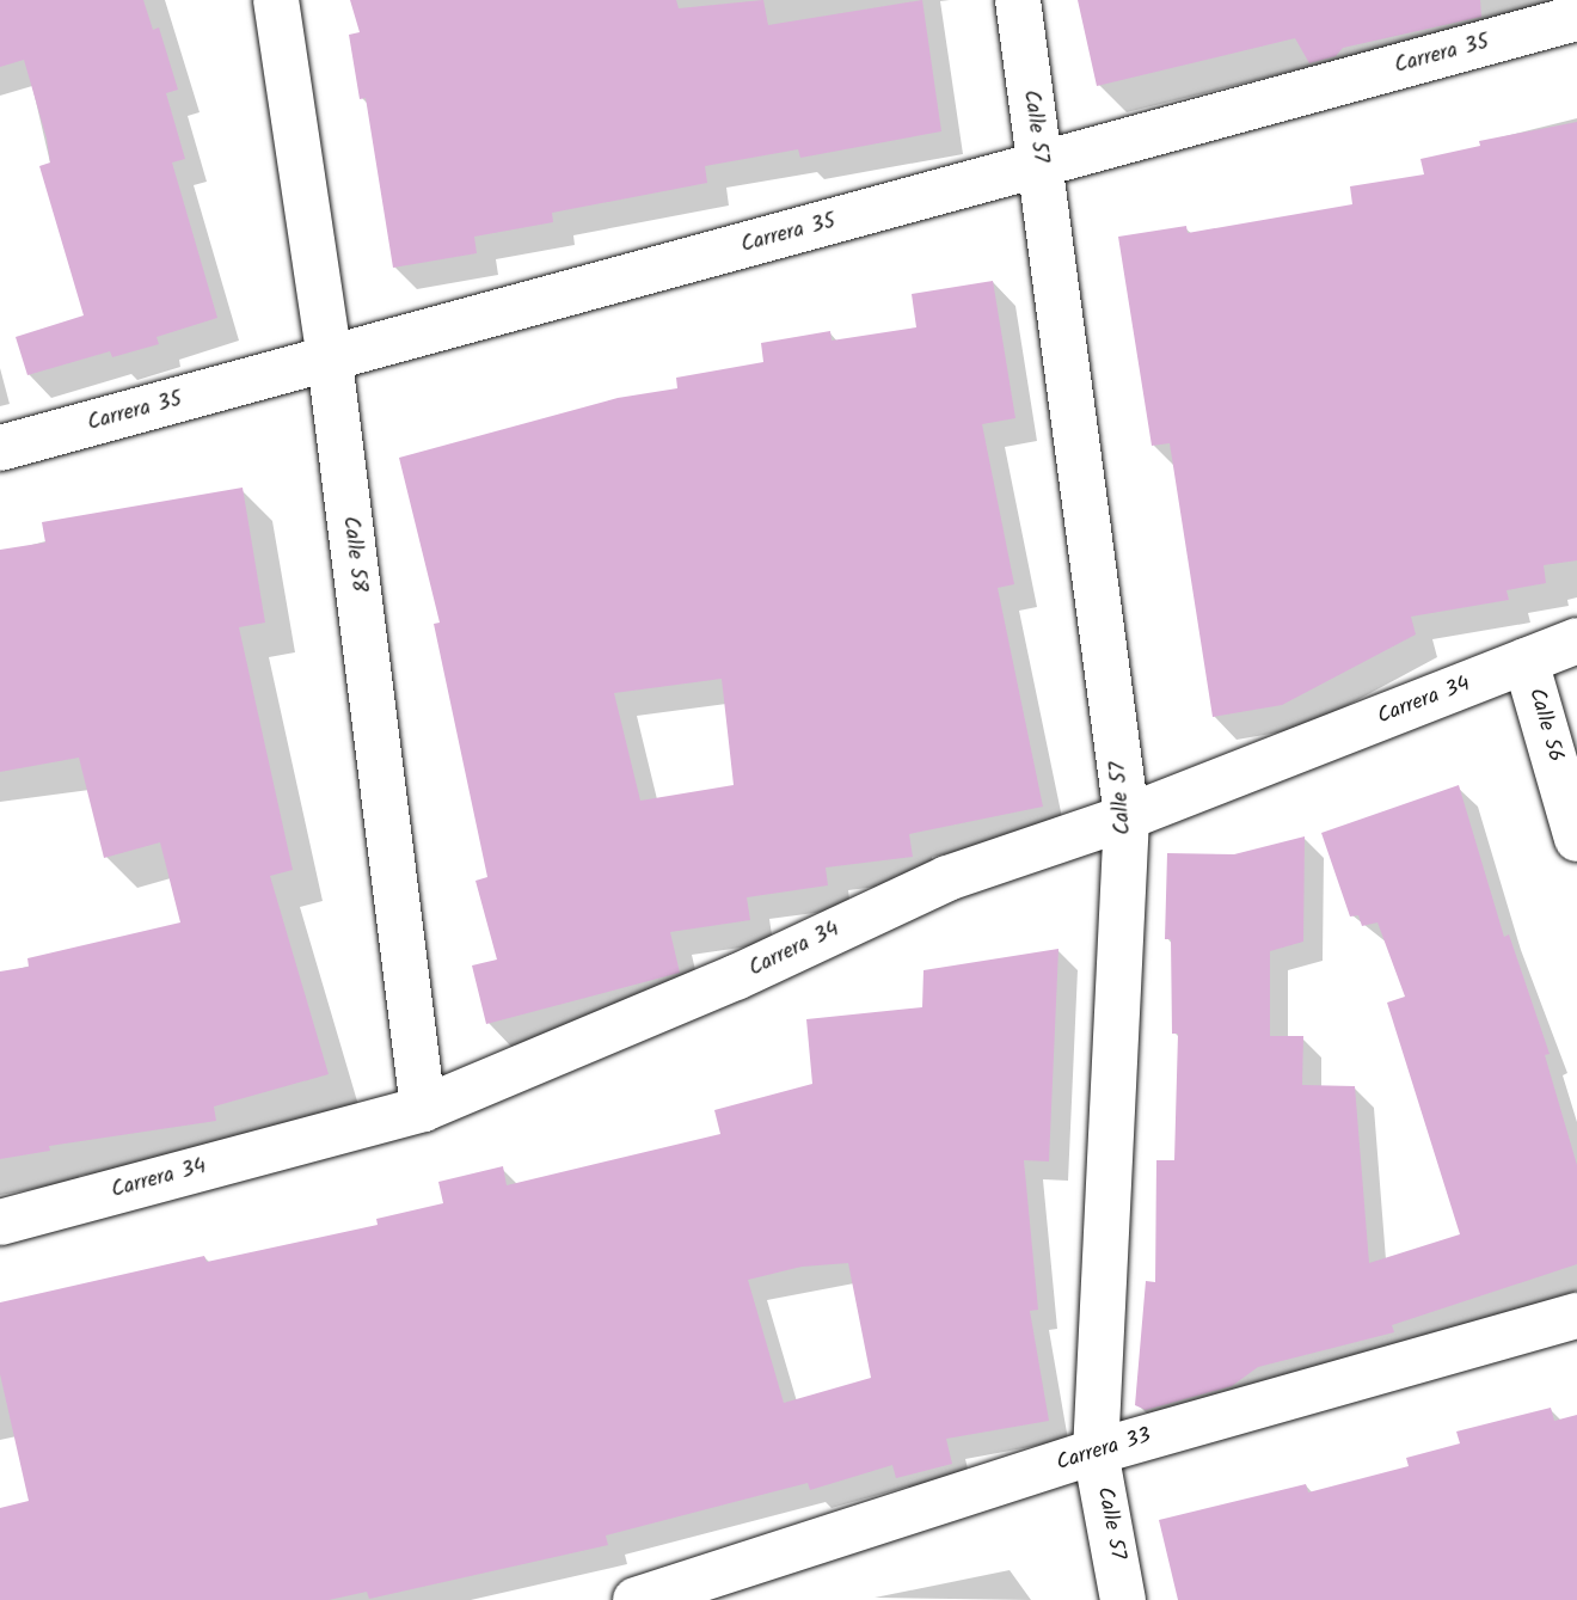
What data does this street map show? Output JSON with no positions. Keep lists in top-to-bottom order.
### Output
{
  "streets": {
    "street": [
      "Carrera 35",
      "Calle 57",
      "Calle 58",
      "Carrera 34",
      "Calle 56",
      "Carrera 33"
    ]
  },
  "crossings": [
    ["Carrera 35", "Calle 57"],
    ["Carrera 35", "Calle 58"],
    ["Calle 57", "Carrera 34"],
    ["Calle 57", "Carrera 33"],
    ["Calle 58", "Carrera 34"],
    ["Carrera 34", "Calle 56"]
  ]
}
